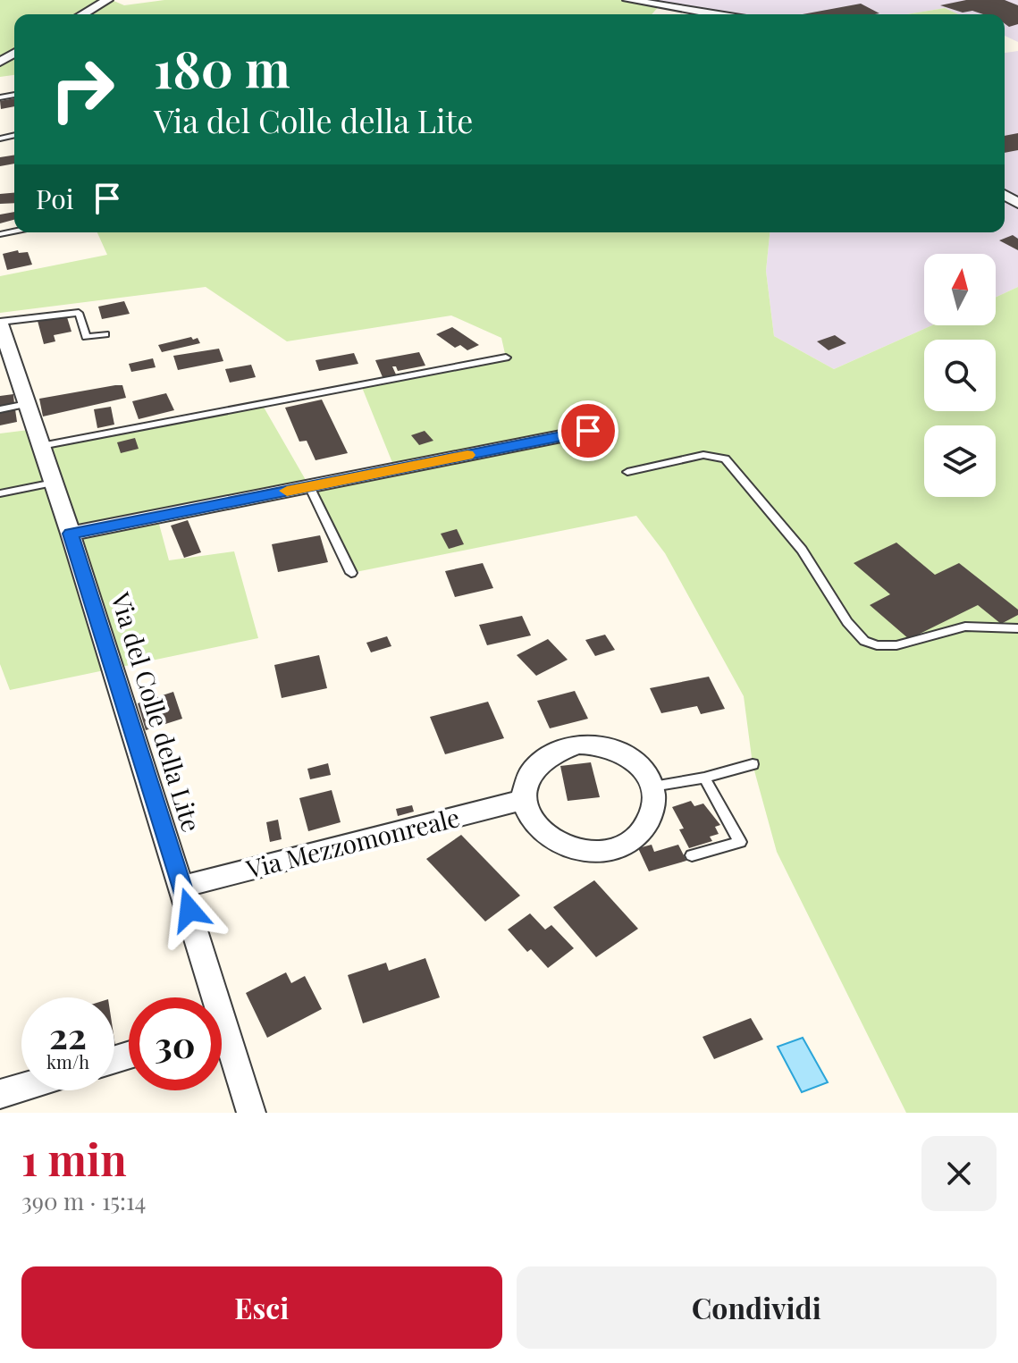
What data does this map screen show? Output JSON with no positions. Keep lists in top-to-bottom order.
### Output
{
  "streets": {
    "street": ["Via del Colle della Lite", "Via Mezzomonreale"]
  },
  "crossings": [
    ["Via del Colle della Lite", "Via Mezzomonreale"]
  ],
  "north": "top",
  "page": {
    "turn": ["180 m", "Via del Colle della Lite"],
    "then": "Poi",
    "speed": "22 km/h",
    "limit": "30",
    "heading": ["1 min", "390 m · 15:14"],
    "buttons": ["Esci", "Condividi"]
  }
}
